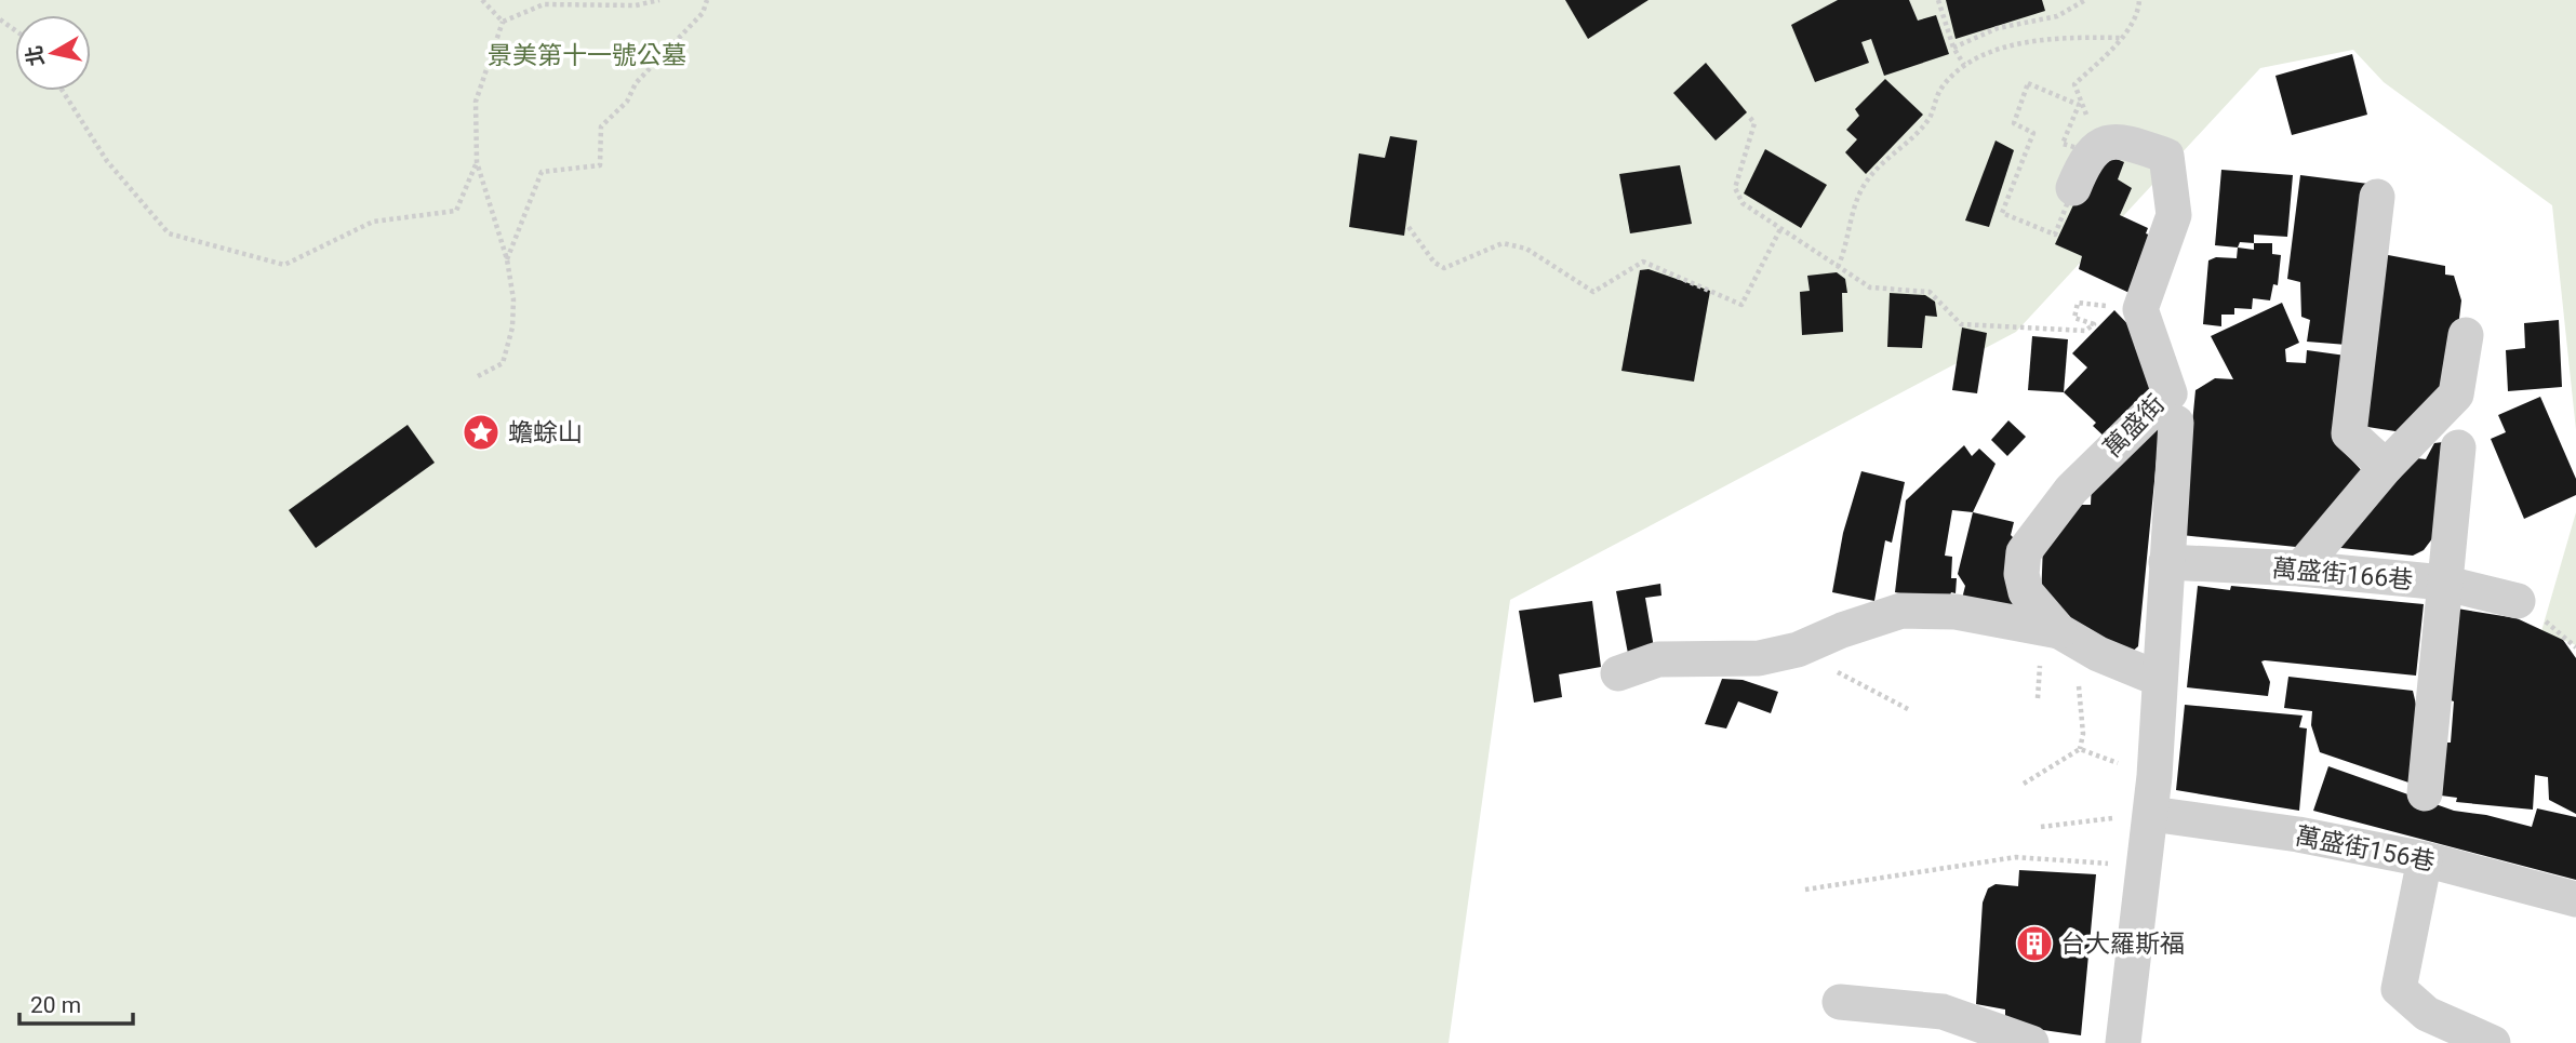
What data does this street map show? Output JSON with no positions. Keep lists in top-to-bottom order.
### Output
{
  "streets": {
    "street": ["萬盛街", "萬盛街166巷", "萬盛街156巷"]
  },
  "parks": ["景美第十一號公墓"],
  "places": {
    "place": ["蟾蜍山"],
    "building": ["台大羅斯福"]
  },
  "scale_bar": "20 m",
  "north": "left"
}
